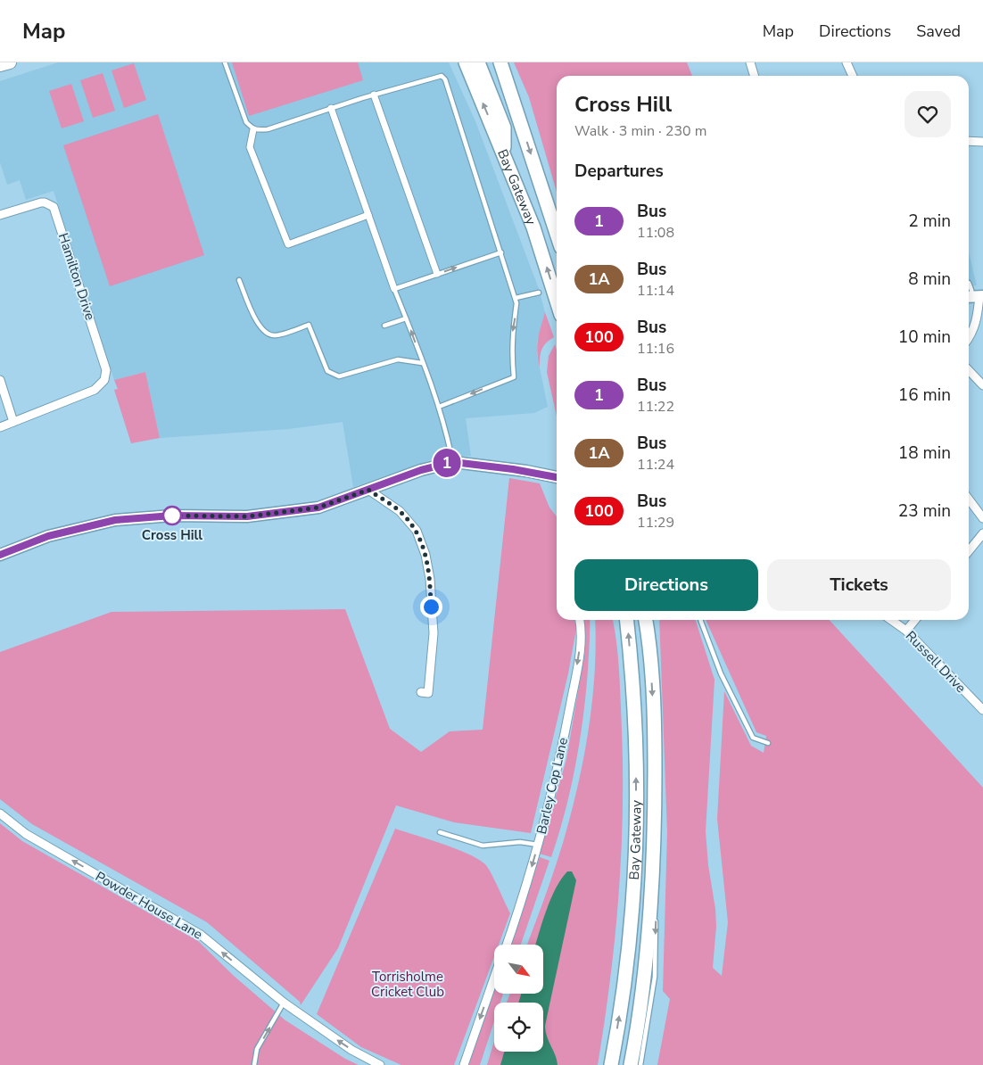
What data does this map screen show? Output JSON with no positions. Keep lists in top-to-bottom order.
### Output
{
  "streets": {
    "highway": ["Bay Gateway"],
    "street": [
      "Hamilton Drive",
      "Russell Drive",
      "Barley Cop Lane",
      "Powder House Lane"
    ]
  },
  "one_way": ["Barley Cop Lane", "Powder House Lane"],
  "parks": ["Torrisholme Cricket Club"],
  "places": ["Cross Hill"],
  "lines": ["bus line 1"],
  "north": "bottom right",
  "page": {
    "header": "Map",
    "nav": ["Map", "Directions", "Saved"],
    "on_map": "1",
    "heading": [
      ["Cross Hill", "Walk · 3 min · 230 m"],
      "Departures"
    ],
    "list": [
      {
        "mark": "1",
        "name": "Bus",
        "note": "11:08",
        "value": "2 min"
      },
      {
        "mark": "1A",
        "name": "Bus",
        "note": "11:14",
        "value": "8 min"
      },
      {
        "mark": "100",
        "name": "Bus",
        "note": "11:16",
        "value": "10 min"
      },
      {
        "mark": "1",
        "name": "Bus",
        "note": "11:22",
        "value": "16 min"
      },
      {
        "mark": "1A",
        "name": "Bus",
        "note": "11:24",
        "value": "18 min"
      },
      {
        "mark": "100",
        "name": "Bus",
        "note": "11:29",
        "value": "23 min"
      }
    ],
    "buttons": ["Directions", "Tickets"]
  }
}
